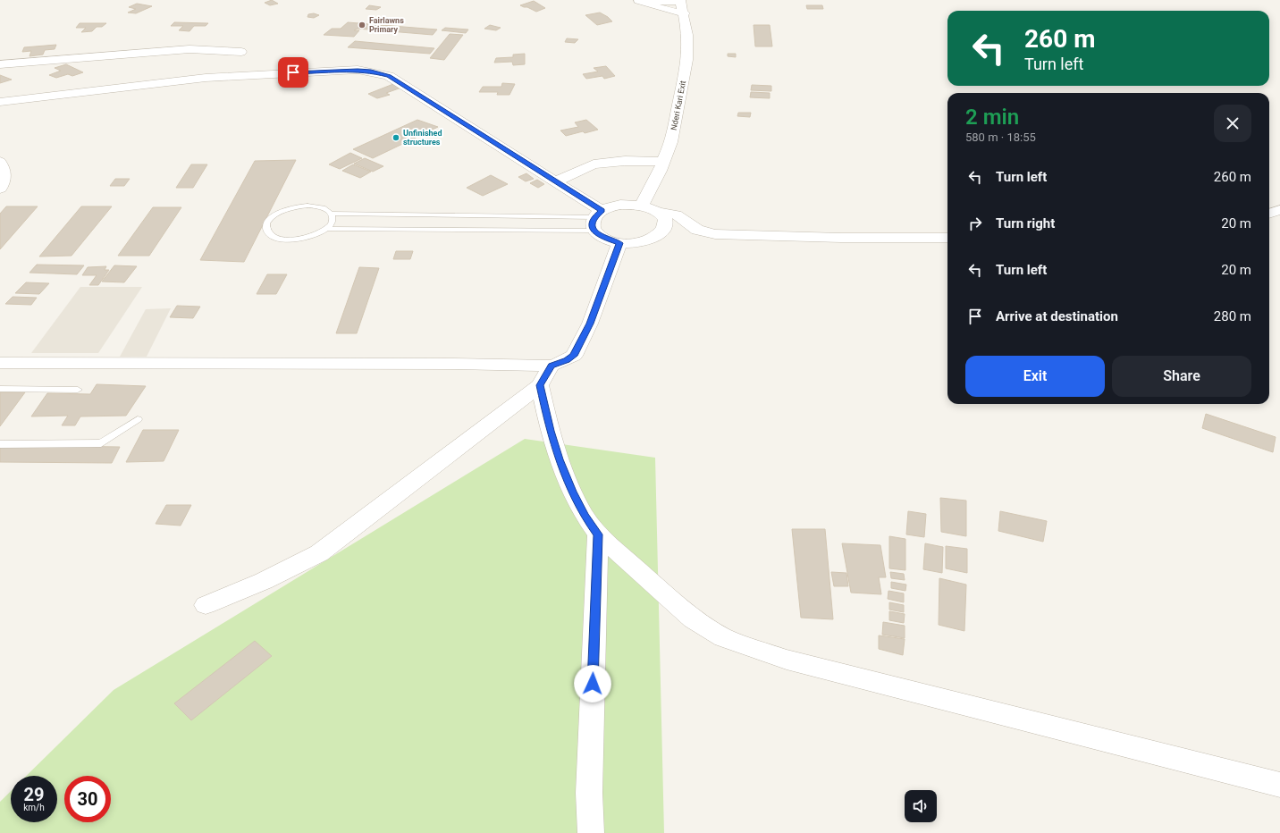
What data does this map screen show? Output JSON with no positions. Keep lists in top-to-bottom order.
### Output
{
  "streets": {
    "street": ["Nderi Kari Exit"]
  },
  "places": ["Fairlawns Primary", "Unfinished structures"],
  "page": {
    "turn": ["260 m", "Turn left"],
    "heading": ["2 min", "580 m · 18:55"],
    "list": [
      {
        "name": "Turn left",
        "value": "260 m"
      },
      {
        "name": "Turn right",
        "value": "20 m"
      },
      {
        "name": "Turn left",
        "value": "20 m"
      },
      {
        "name": "Arrive at destination",
        "value": "280 m"
      }
    ],
    "buttons": ["Exit", "Share"],
    "speed": "29 km/h",
    "limit": "30"
  }
}
